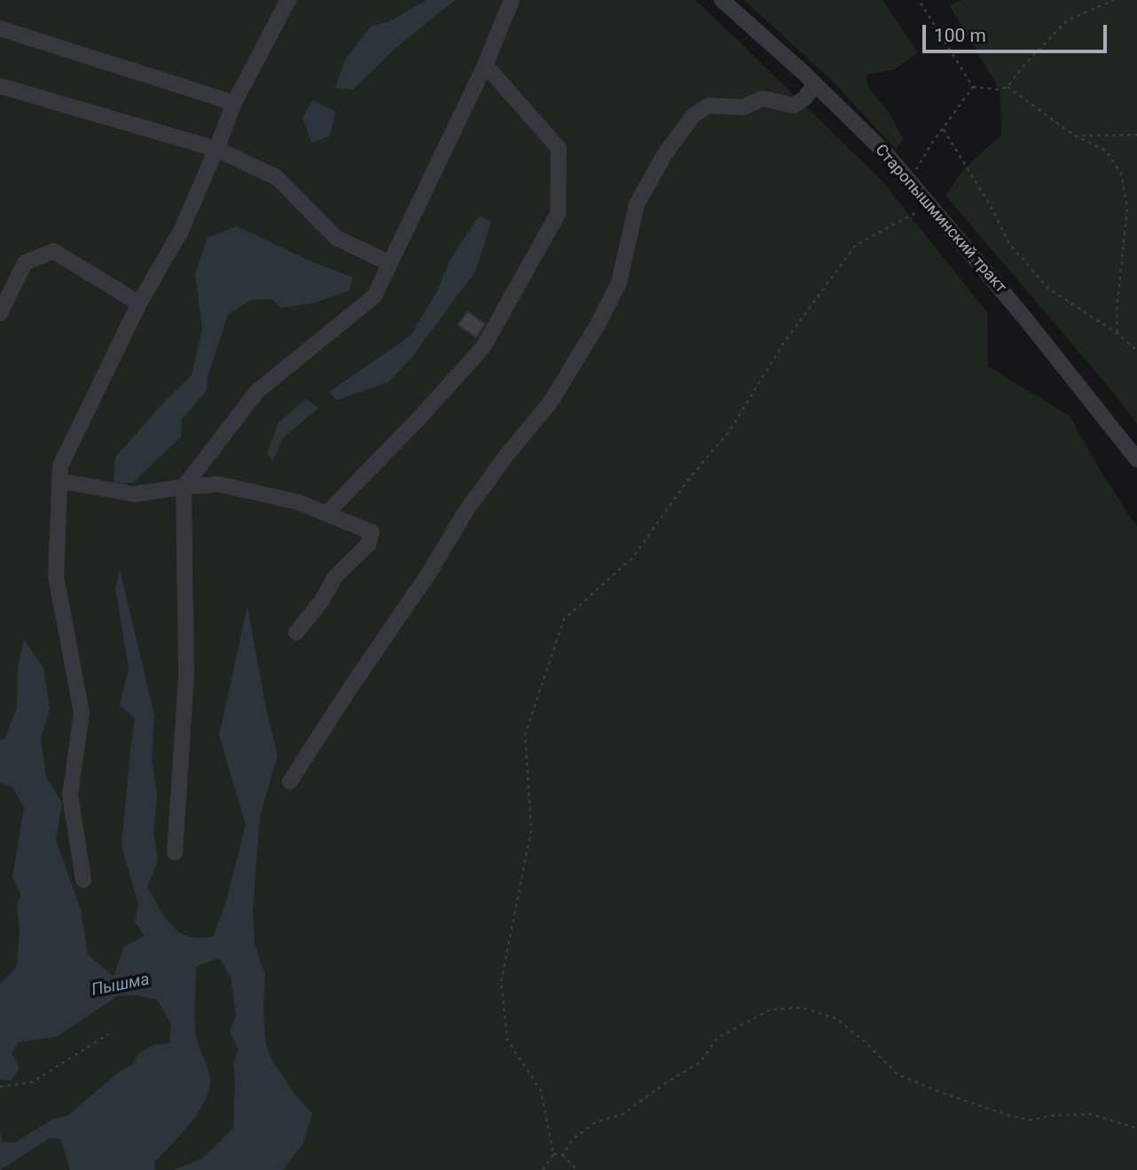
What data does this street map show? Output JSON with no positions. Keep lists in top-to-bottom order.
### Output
{
  "streets": {
    "street": ["Старопышминский тракт"]
  },
  "water": ["Пышма"],
  "scale_bar": "100 m"
}
